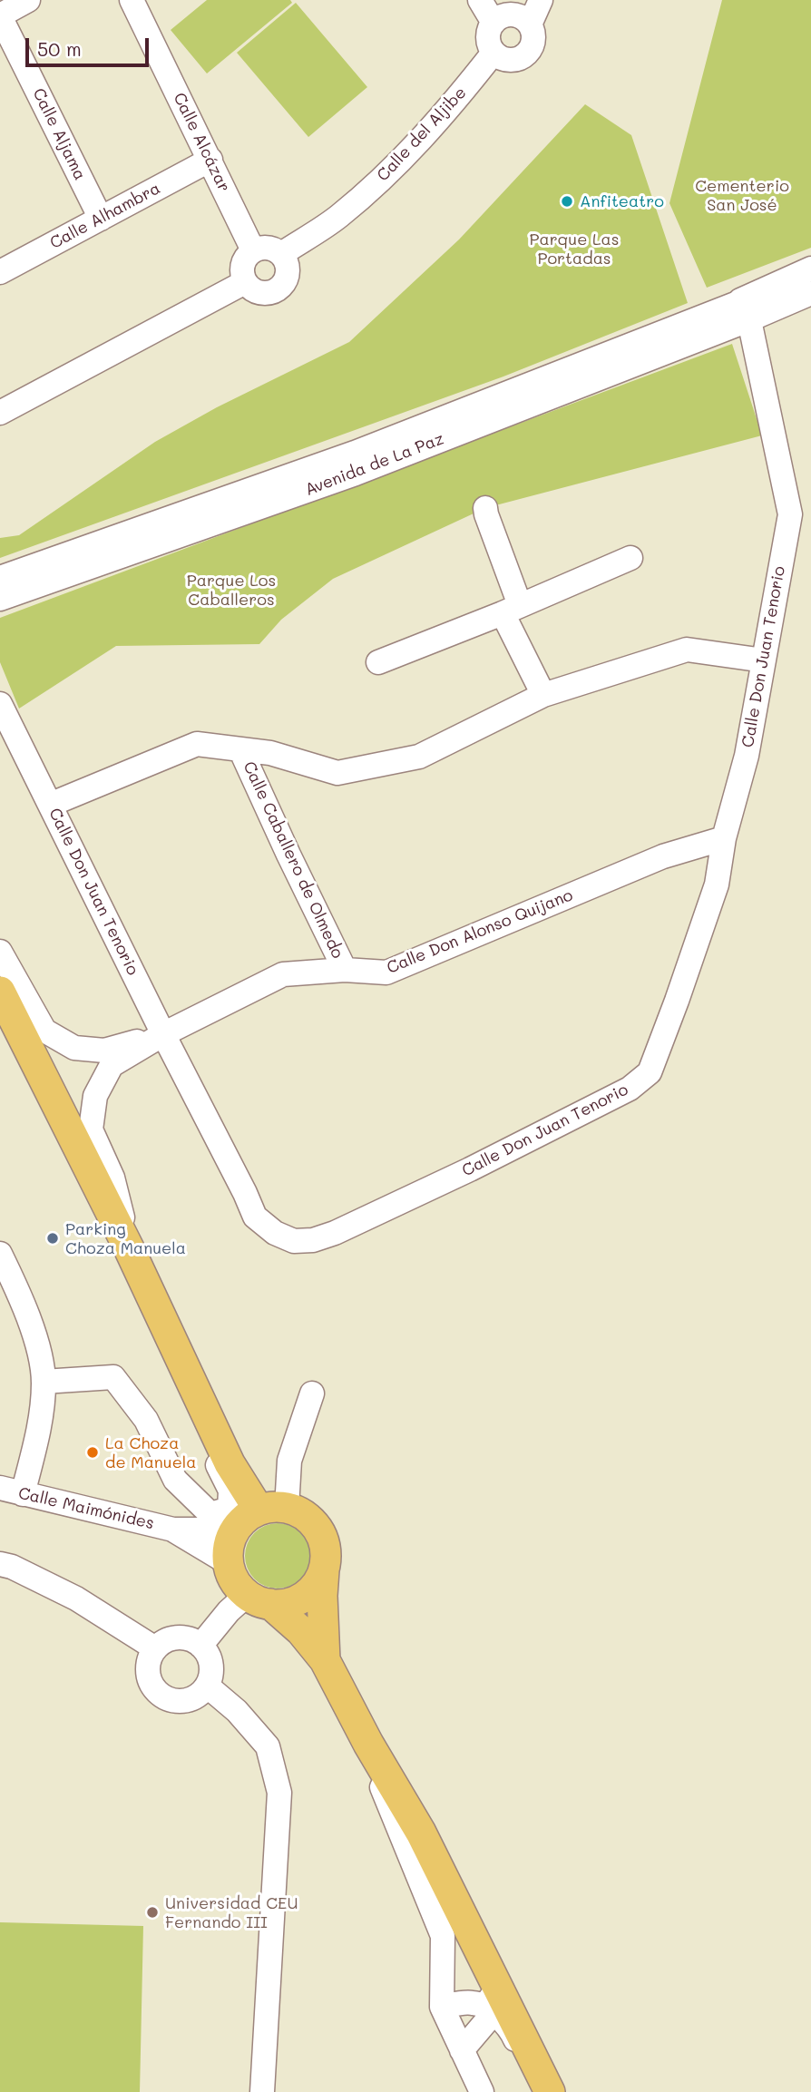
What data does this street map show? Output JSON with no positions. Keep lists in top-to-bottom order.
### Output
{
  "streets": {
    "street": [
      "Calle Aljama",
      "Calle del Aljibe",
      "Calle Alcázar",
      "Calle Alhambra",
      "Avenida de La Paz",
      "Calle Don Juan Tenorio",
      "Calle Caballero de Olmedo",
      "Calle Don Alonso Quijano",
      "Calle Maimónides"
    ]
  },
  "crossings": [
    ["Calle Aljama", "Calle Alhambra"],
    ["Calle del Aljibe", "Calle Alcázar"],
    ["Calle Alcázar", "Calle Alhambra"],
    ["Avenida de La Paz", "Calle Don Juan Tenorio"],
    ["Calle Don Juan Tenorio", "Calle Don Alonso Quijano"],
    ["Calle Caballero de Olmedo", "Calle Don Alonso Quijano"]
  ],
  "parks": ["Cementerio San José", "Parque Las Portadas", "Parque Los Caballeros"],
  "places": [
    "Anfiteatro",
    "Parking Choza Manuela",
    "La Choza de Manuela",
    "Universidad CEU Fernando III"
  ],
  "scale_bar": "50 m"
}
